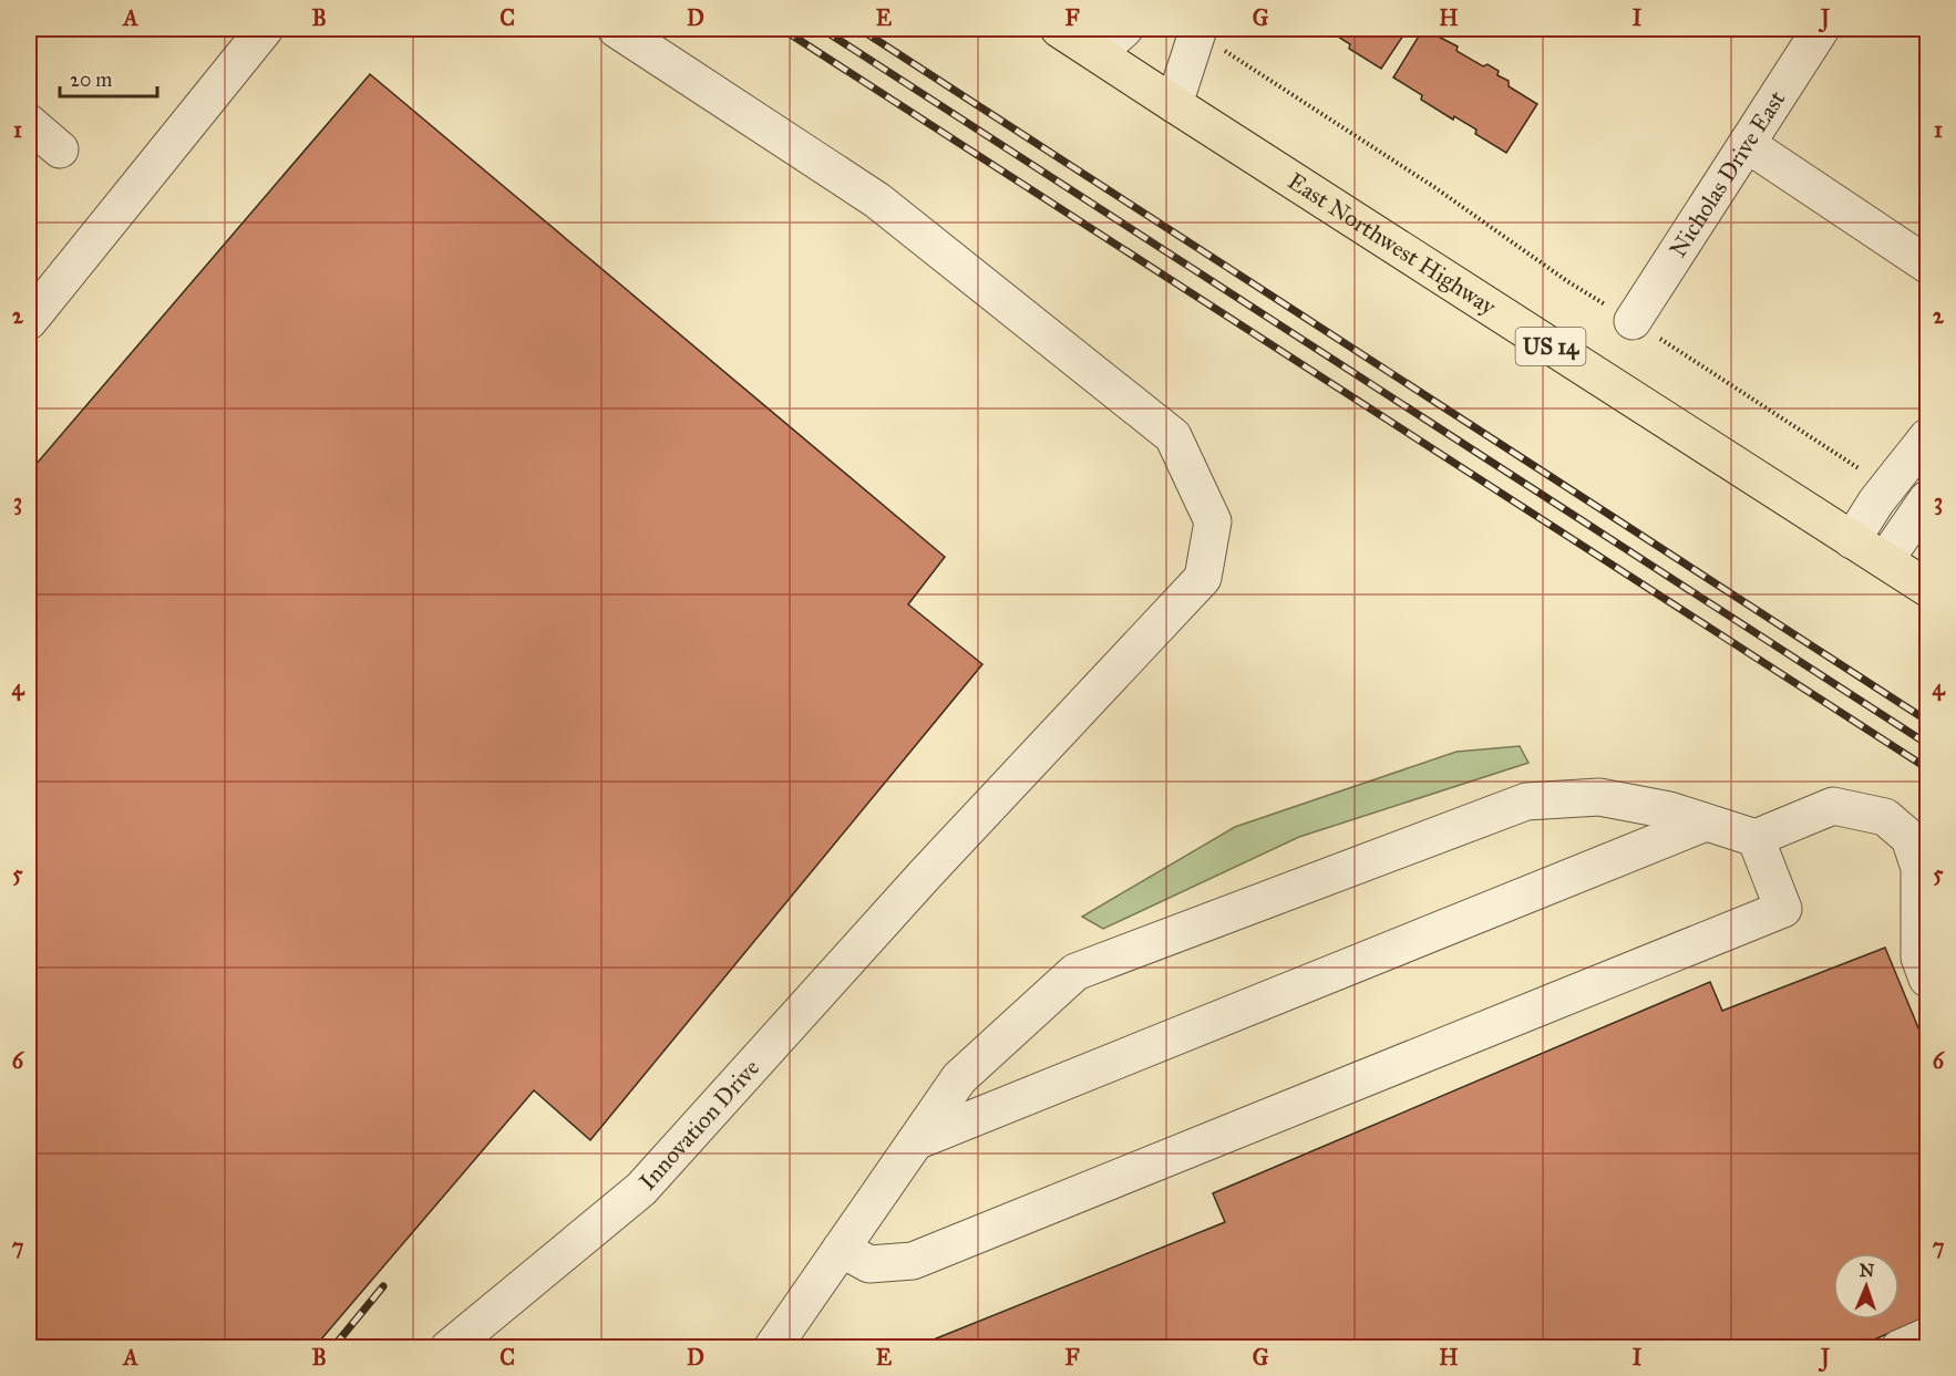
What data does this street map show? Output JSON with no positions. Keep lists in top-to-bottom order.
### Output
{
  "streets": {
    "main road": ["East Northwest Highway", "US 14"],
    "street": ["Nicholas Drive East", "Innovation Drive"]
  },
  "scale_bar": "20 m",
  "north": "top",
  "grid": {
    "columns": [
      "A",
      "B",
      "C",
      "D",
      "E",
      "F",
      "G",
      "H",
      "I",
      "J"
    ],
    "rows": [
      "1",
      "2",
      "3",
      "4",
      "5",
      "6",
      "7"
    ]
  }
}
